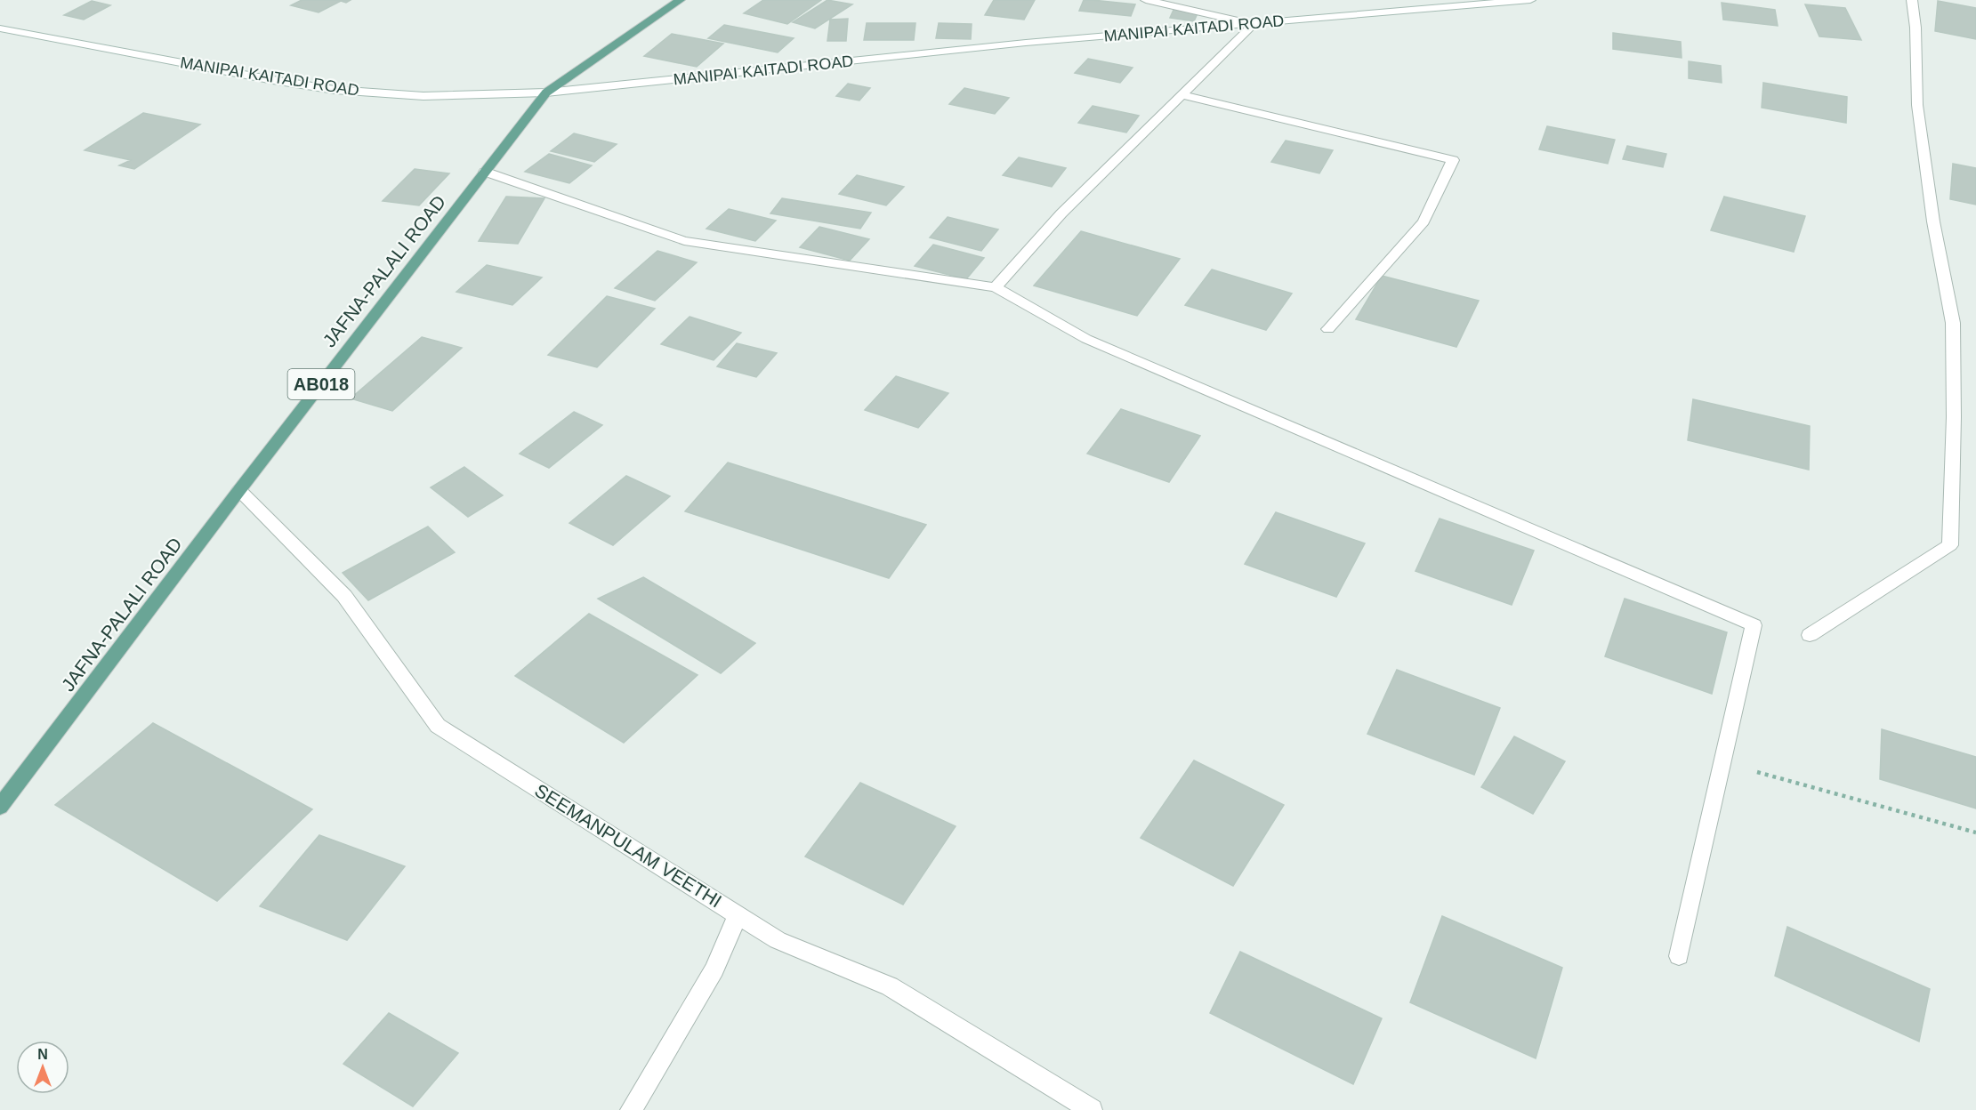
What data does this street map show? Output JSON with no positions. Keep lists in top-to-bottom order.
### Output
{
  "streets": {
    "main road": ["JAFNA-PALALI ROAD", "AB018"],
    "street": ["MANIPAI KAITADI ROAD", "SEEMANPULAM VEETHI"]
  },
  "crossings": [
    ["MANIPAI KAITADI ROAD", "JAFNA-PALALI ROAD"],
    ["JAFNA-PALALI ROAD", "SEEMANPULAM VEETHI"]
  ],
  "north": "top"
}
